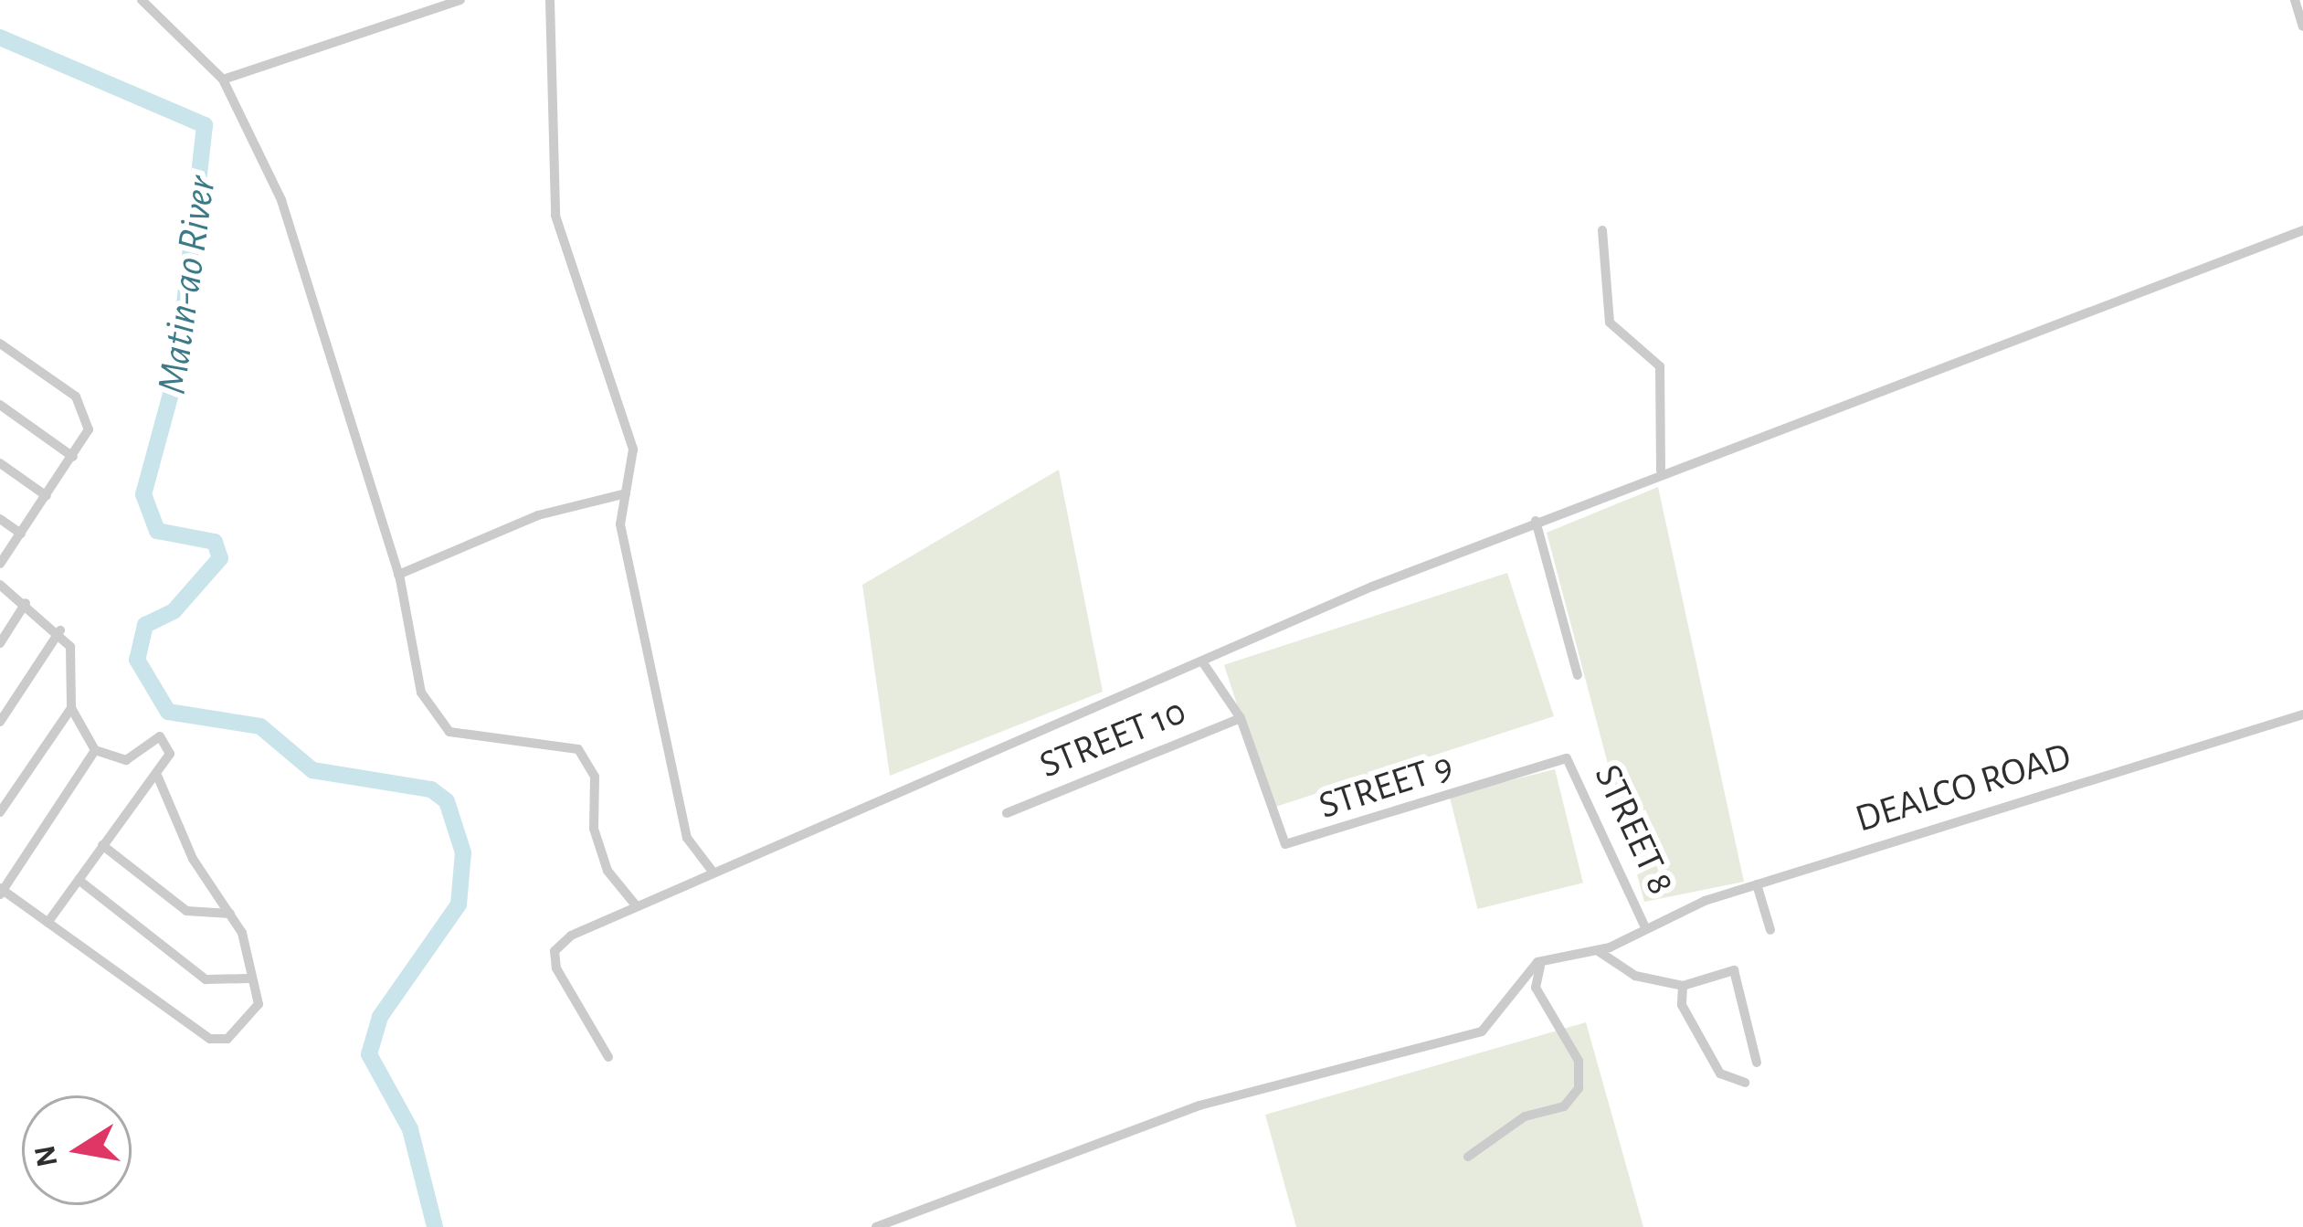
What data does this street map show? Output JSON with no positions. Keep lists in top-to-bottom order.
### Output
{
  "streets": {
    "street": [
      "STREET 10",
      "STREET 9",
      "DEALCO ROAD",
      "STREET 8"
    ]
  },
  "crossings": [
    ["STREET 10", "STREET 9"],
    ["STREET 9", "STREET 8"],
    ["DEALCO ROAD", "STREET 8"]
  ],
  "water": ["Matin-ao River"],
  "north": "left"
}
